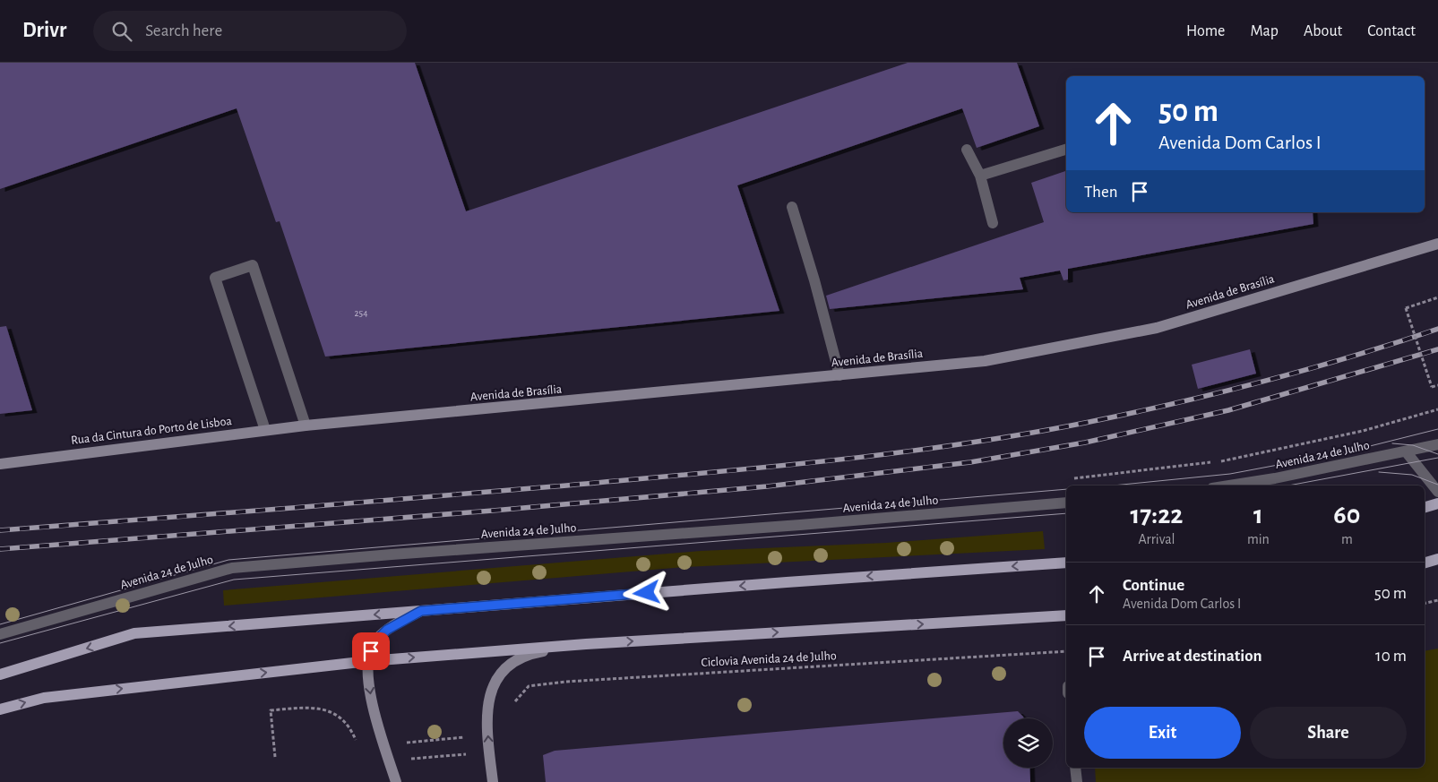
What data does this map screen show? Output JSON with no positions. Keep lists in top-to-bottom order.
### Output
{
  "streets": {
    "street": ["Avenida de Brasília", "Rua da Cintura do Porto de Lisboa", "Avenida 24 de Julho"],
    "path": ["Ciclovia Avenida 24 de Julho"]
  },
  "crossings": [
    ["Avenida de Brasília", "Rua da Cintura do Porto de Lisboa"]
  ],
  "house_numbers": ["254"],
  "page": {
    "header": "Drivr",
    "search": "Search here",
    "nav": [
      "Home",
      "Map",
      "About",
      "Contact"
    ],
    "turn": ["50 m", "Avenida Dom Carlos I"],
    "then": "Then",
    "eta": [
      "17:22",
      "Arrival",
      "1",
      "min",
      "60",
      "m"
    ],
    "list": [
      {
        "name": "Continue",
        "note": "Avenida Dom Carlos I",
        "value": "50 m"
      },
      {
        "name": "Arrive at destination",
        "value": "10 m"
      }
    ],
    "buttons": ["Exit", "Share"]
  }
}
